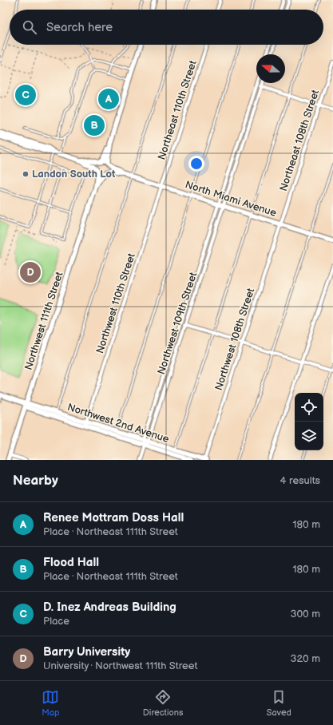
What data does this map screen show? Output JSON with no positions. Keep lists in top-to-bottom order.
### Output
{
  "streets": {
    "street": [
      "Northeast 110th Street",
      "Northeast 108th Street",
      "North Miami Avenue",
      "Northwest 110th Street",
      "Northwest 111th Street",
      "Northwest 109th Street",
      "Northwest 108th Street",
      "Northwest 2nd Avenue"
    ]
  },
  "crossings": [
    ["Northeast 110th Street", "North Miami Avenue"],
    ["Northeast 110th Street", "Northwest 110th Street"],
    ["Northeast 108th Street", "North Miami Avenue"],
    ["Northeast 108th Street", "Northwest 108th Street"],
    ["North Miami Avenue", "Northwest 110th Street"],
    ["North Miami Avenue", "Northwest 111th Street"],
    ["North Miami Avenue", "Northwest 109th Street"],
    ["North Miami Avenue", "Northwest 108th Street"],
    ["Northwest 110th Street", "Northwest 2nd Avenue"],
    ["Northwest 111th Street", "Northwest 2nd Avenue"],
    ["Northwest 109th Street", "Northwest 2nd Avenue"],
    ["Northwest 108th Street", "Northwest 2nd Avenue"]
  ],
  "places": ["Landon South Lot"],
  "north": "left",
  "page": {
    "search": "Search here",
    "pins": [
      "C",
      "A",
      "B",
      "D"
    ],
    "heading": ["Nearby", "4 results"],
    "list": [
      {
        "mark": "A",
        "name": "Renee Mottram Doss Hall",
        "note": "Place · Northeast 111th Street",
        "value": "180 m"
      },
      {
        "mark": "B",
        "name": "Flood Hall",
        "note": "Place · Northeast 111th Street",
        "value": "180 m"
      },
      {
        "mark": "C",
        "name": "D. Inez Andreas Building",
        "note": "Place",
        "value": "300 m"
      },
      {
        "mark": "D",
        "name": "Barry University",
        "note": "University · Northwest 111th Street",
        "value": "320 m"
      }
    ],
    "nav": ["Map", "Directions", "Saved"]
  }
}
